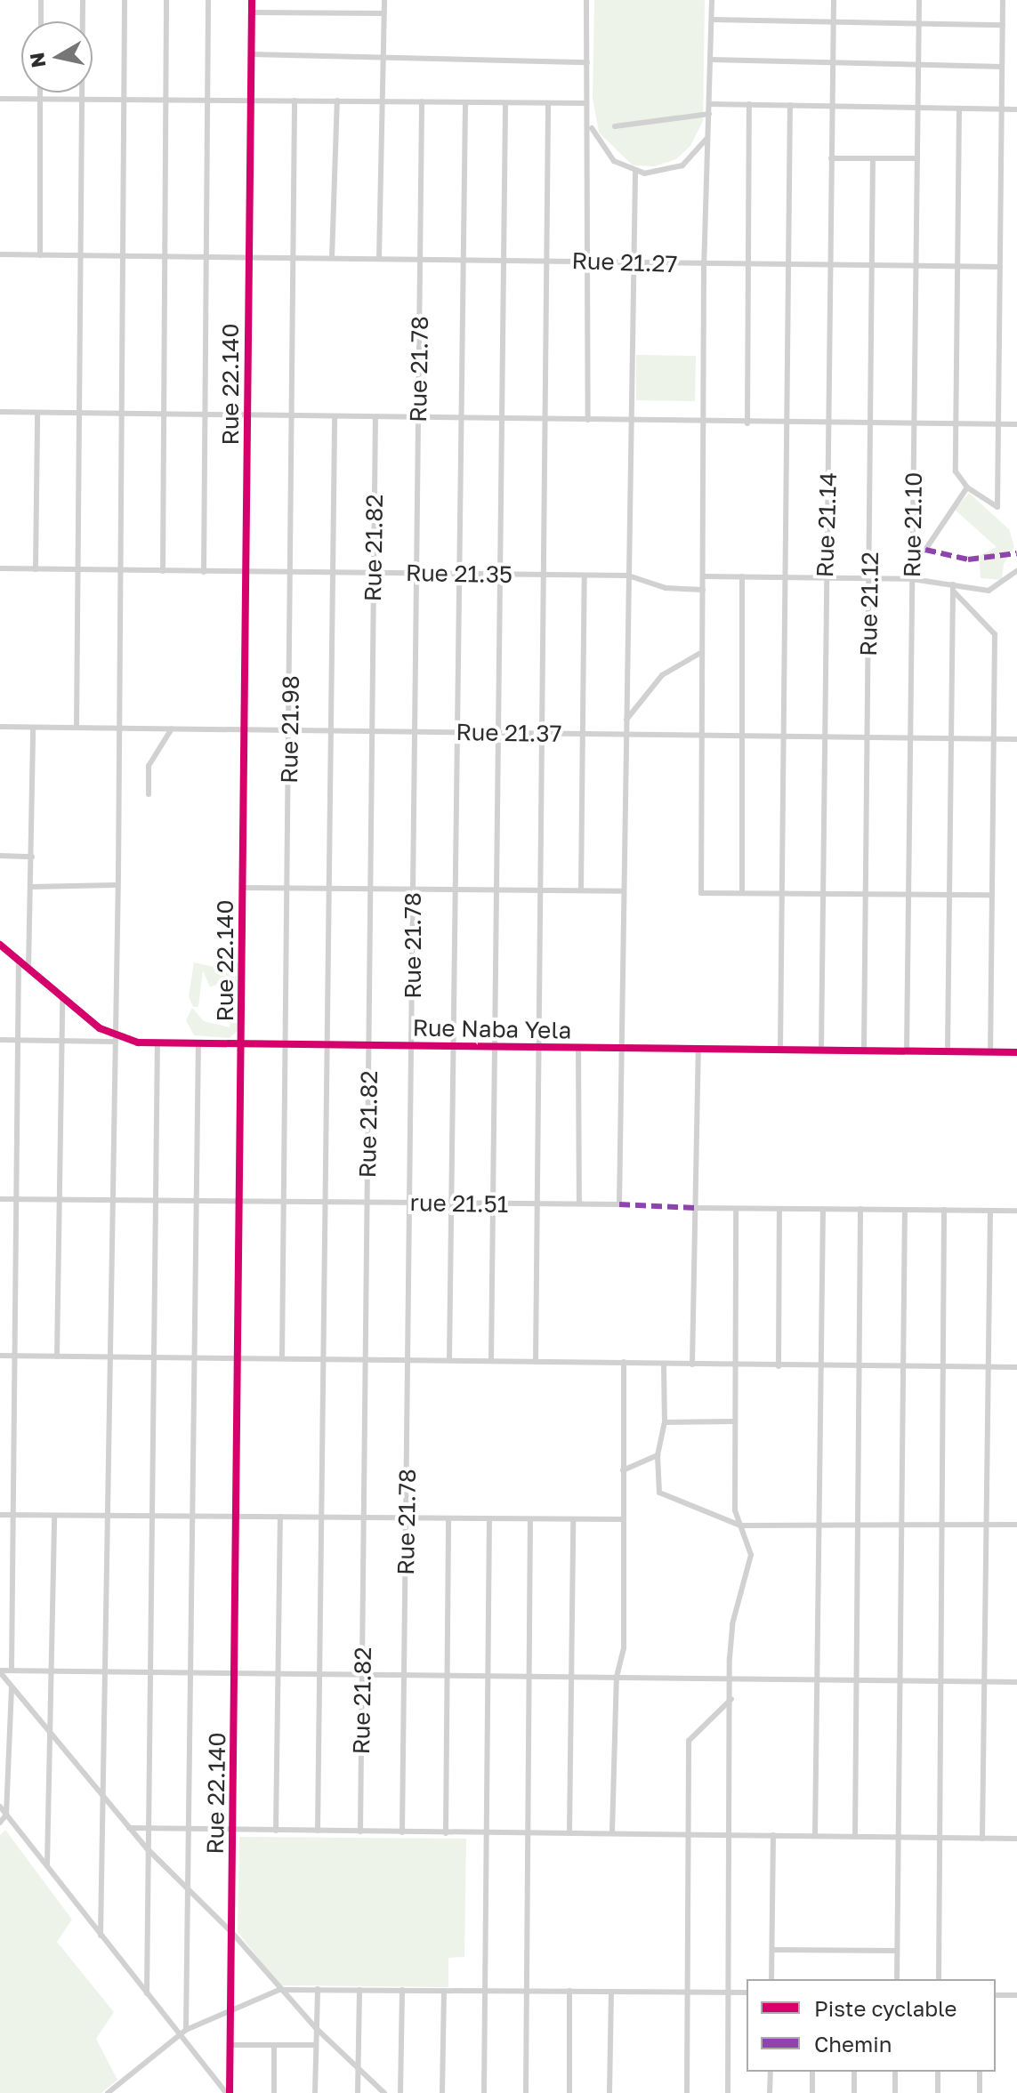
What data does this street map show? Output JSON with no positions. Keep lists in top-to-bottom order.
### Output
{
  "streets": {
    "street": [
      "Rue 21.27",
      "Rue 21.78",
      "Rue 22.140",
      "Rue 21.14",
      "Rue 21.10",
      "Rue 21.82",
      "Rue 21.35",
      "Rue 21.12",
      "Rue 21.98",
      "Rue 21.37",
      "Rue Naba Yela",
      "rue 21.51"
    ]
  },
  "crossings": [
    ["Rue 21.27", "Rue 21.78"],
    ["Rue 21.27", "Rue 22.140"],
    ["Rue 21.27", "Rue 21.14"],
    ["Rue 21.27", "Rue 21.10"],
    ["Rue 21.27", "Rue 21.12"],
    ["Rue 21.27", "Rue 21.98"],
    ["Rue 21.78", "Rue 21.35"],
    ["Rue 21.78", "Rue 21.37"],
    ["Rue 21.78", "Rue Naba Yela"],
    ["Rue 21.78", "rue 21.51"],
    ["Rue 22.140", "Rue 21.35"],
    ["Rue 22.140", "Rue 21.37"],
    ["Rue 22.140", "Rue Naba Yela"],
    ["Rue 22.140", "rue 21.51"],
    ["Rue 21.14", "Rue 21.37"],
    ["Rue 21.14", "Rue Naba Yela"],
    ["Rue 21.10", "Rue 21.37"],
    ["Rue 21.10", "Rue Naba Yela"],
    ["Rue 21.82", "Rue 21.35"],
    ["Rue 21.82", "Rue 21.37"],
    ["Rue 21.82", "Rue Naba Yela"],
    ["Rue 21.82", "rue 21.51"],
    ["Rue 21.35", "Rue 21.98"],
    ["Rue 21.12", "Rue 21.37"],
    ["Rue 21.12", "Rue Naba Yela"],
    ["Rue 21.98", "Rue 21.37"],
    ["Rue 21.98", "Rue Naba Yela"],
    ["Rue 21.98", "rue 21.51"],
    ["Rue Naba Yela", "rue 21.51"]
  ],
  "legend": ["Piste cyclable", "Chemin"],
  "north": "left"
}
